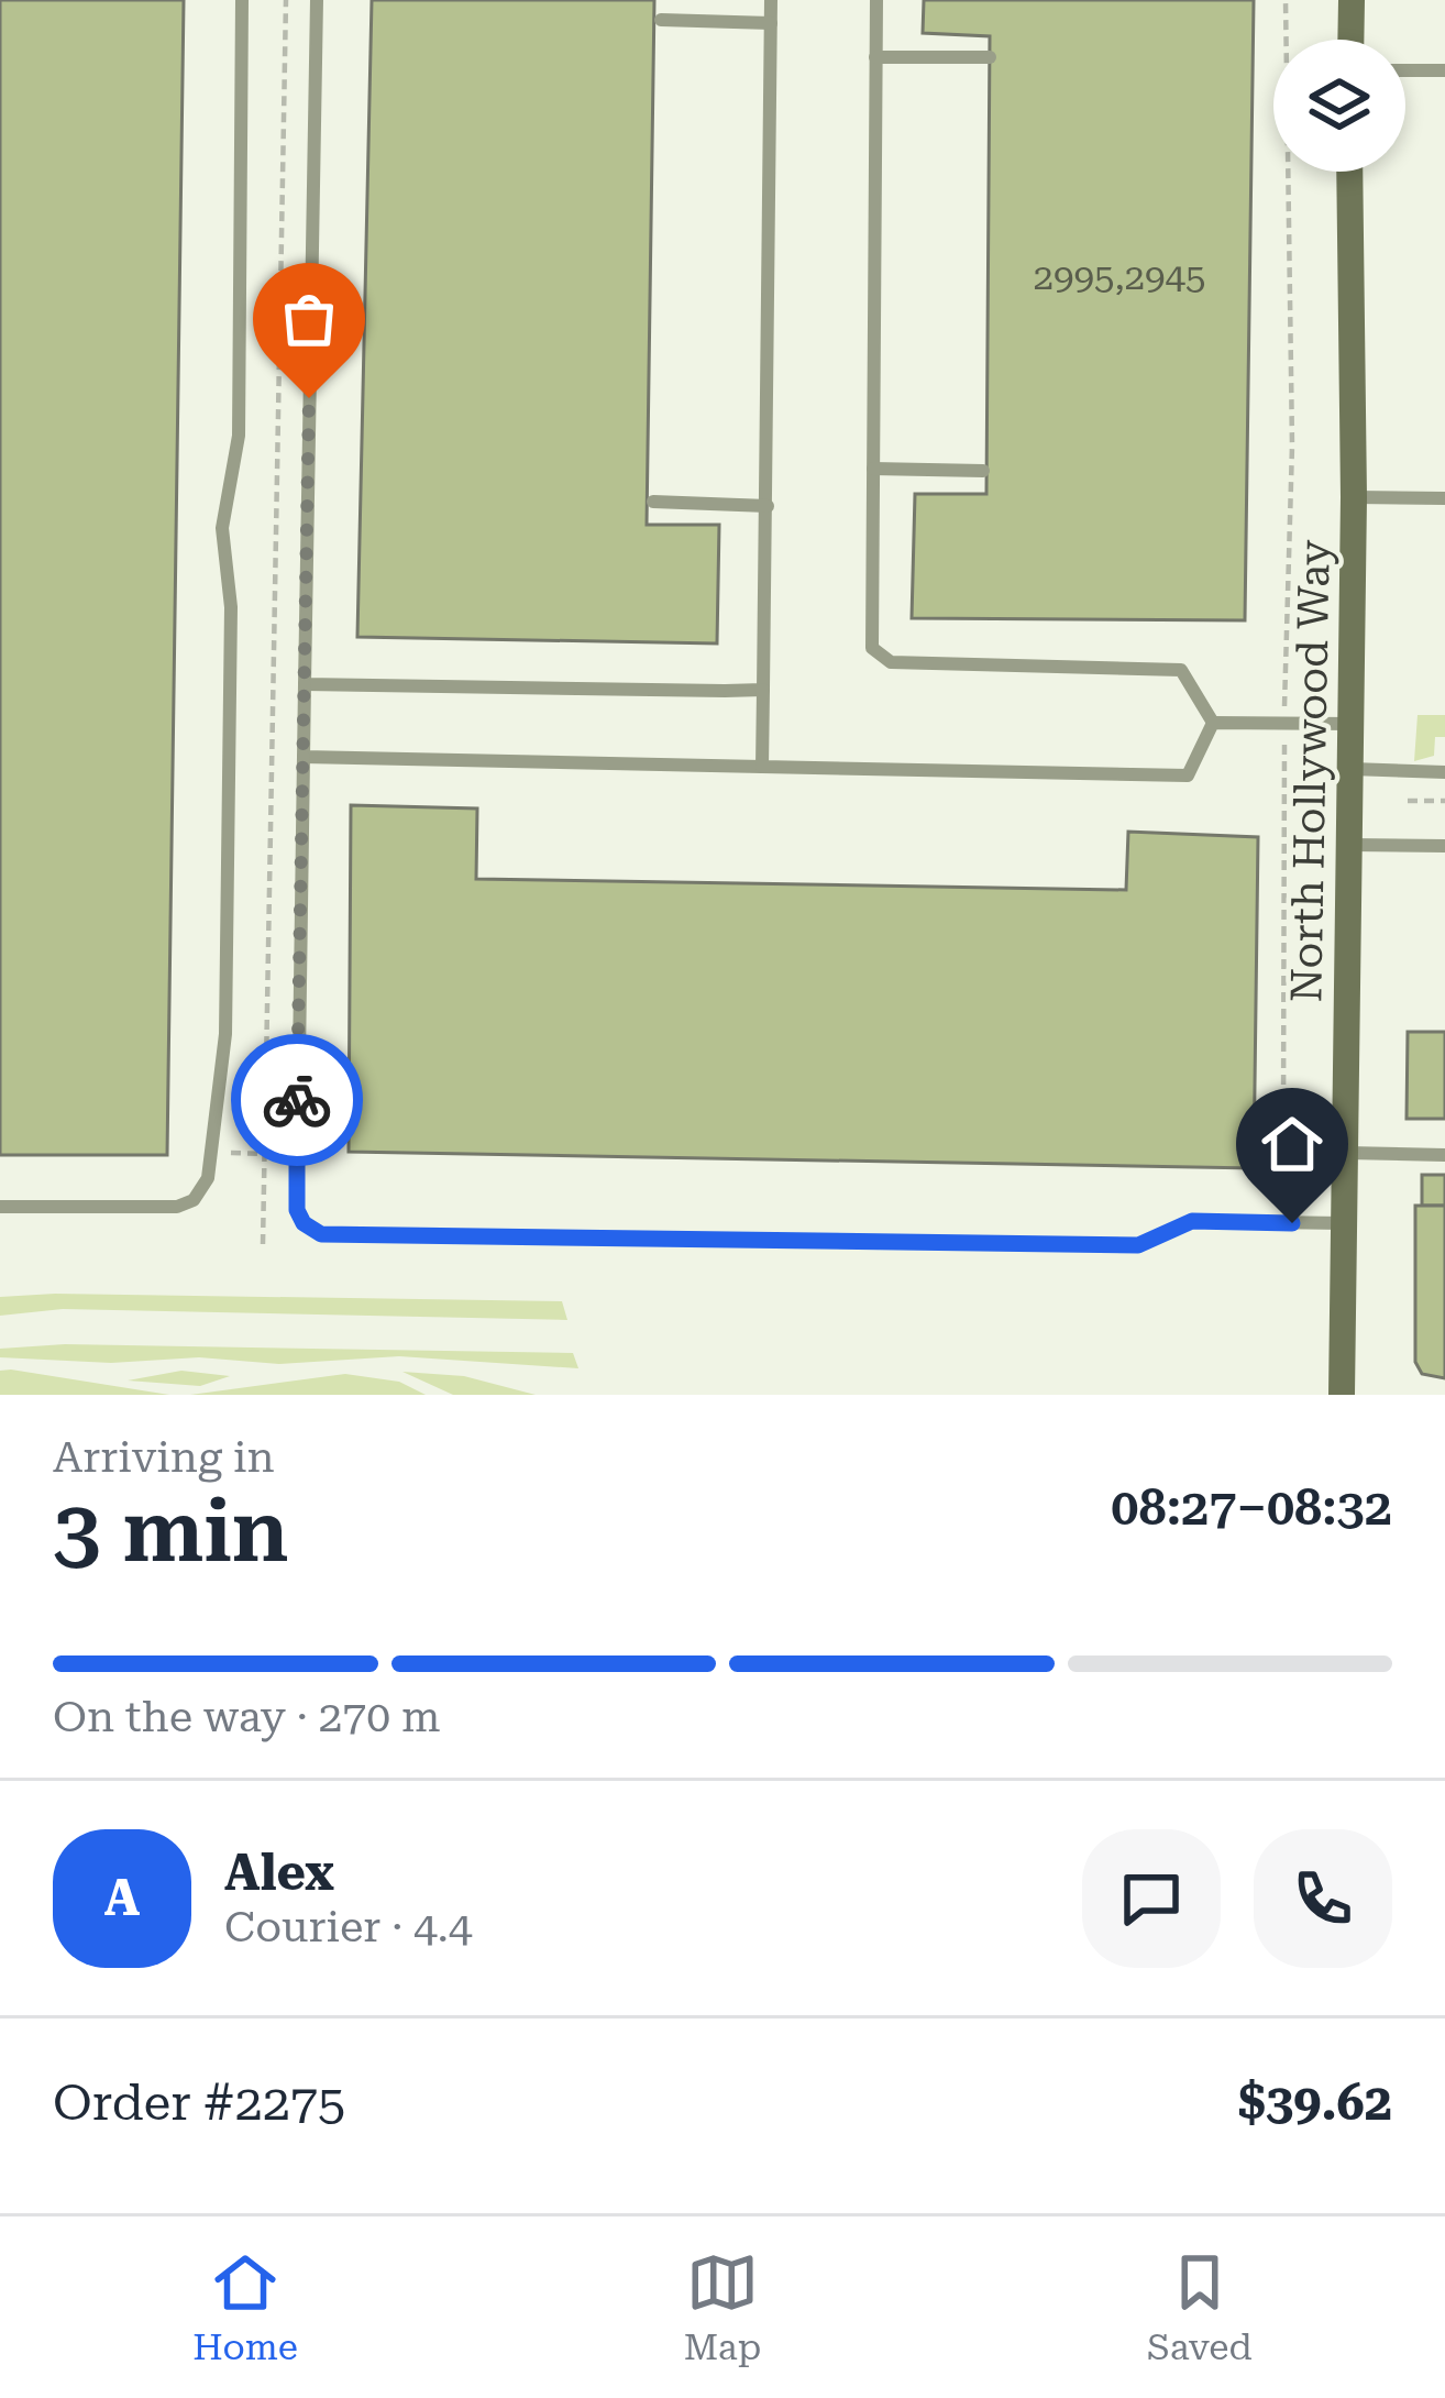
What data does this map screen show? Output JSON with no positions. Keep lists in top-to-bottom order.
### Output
{
  "streets": {
    "main road": ["North Hollywood Way"]
  },
  "house_numbers": ["2995,2945"],
  "page": {
    "heading": ["3 min", "Arriving in", "08:27–08:32"],
    "panel": [
      "Alex",
      "Courier · 4.4",
      "Order #2275",
      "$39.62"
    ],
    "bar": "On the way · 270 m",
    "round": "A",
    "tabs": ["Home", "Map", "Saved"]
  }
}
